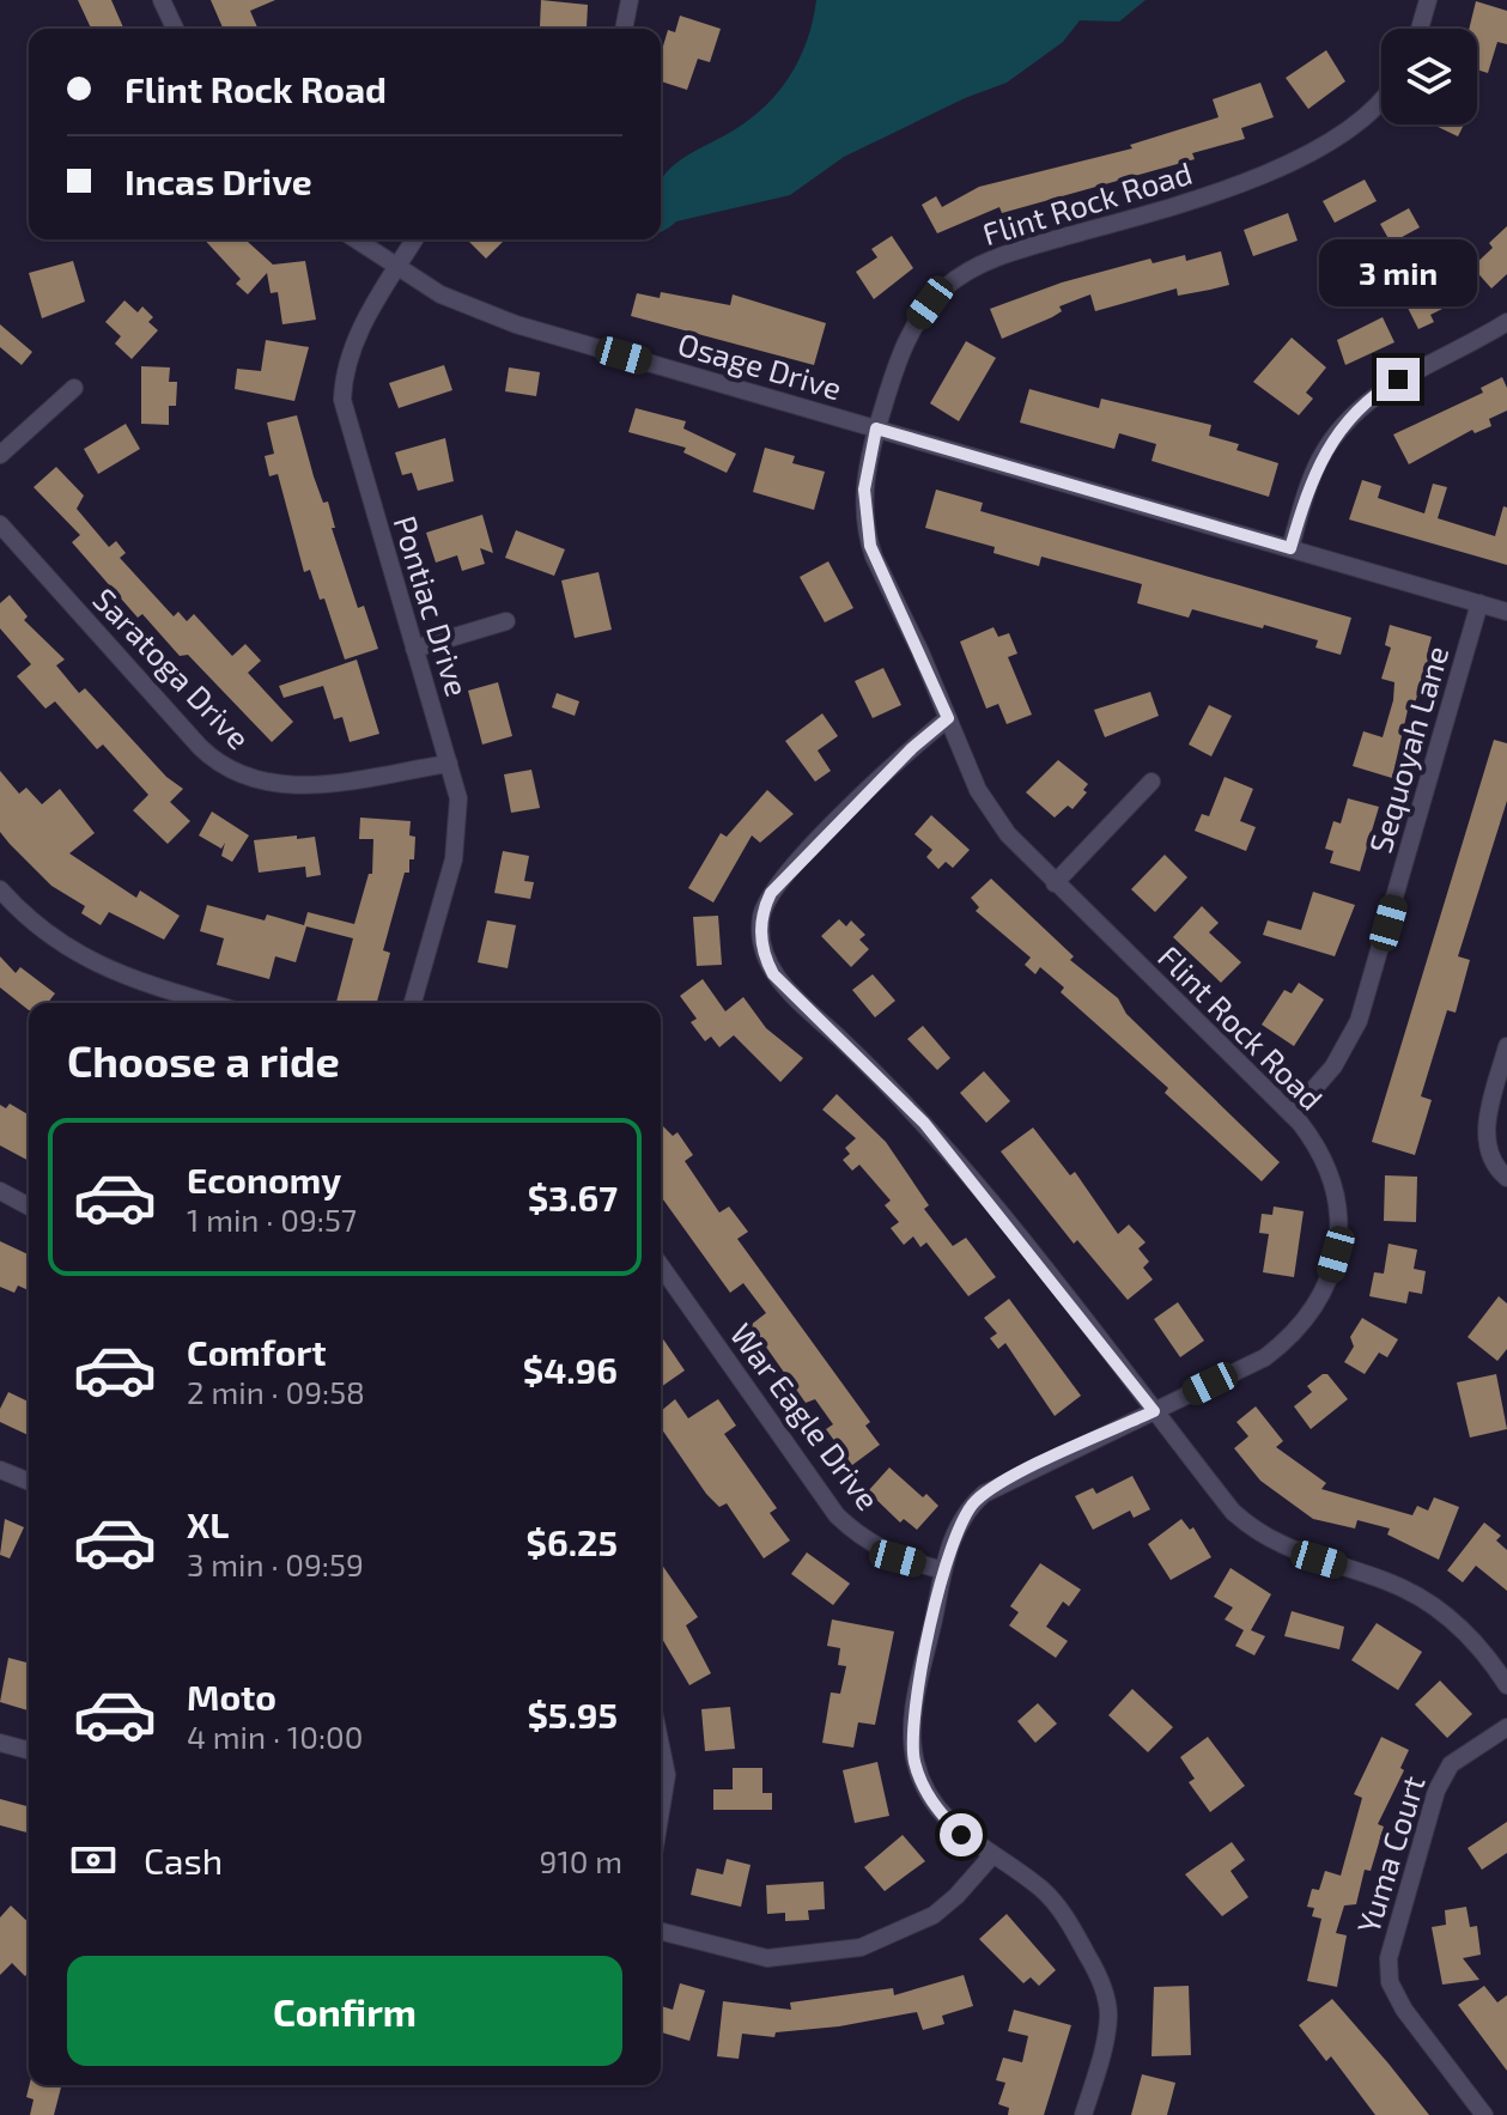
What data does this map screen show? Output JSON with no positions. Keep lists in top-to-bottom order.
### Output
{
  "streets": {
    "street": [
      "Flint Rock Road",
      "Osage Drive",
      "Pontiac Drive",
      "Saratoga Drive",
      "Sequoyah Lane",
      "War Eagle Drive",
      "Yuma Court"
    ]
  },
  "crossings": [
    ["Flint Rock Road", "Osage Drive"],
    ["Flint Rock Road", "Sequoyah Lane"],
    ["Flint Rock Road", "War Eagle Drive"],
    ["Osage Drive", "Pontiac Drive"],
    ["Osage Drive", "Sequoyah Lane"],
    ["Pontiac Drive", "Saratoga Drive"]
  ],
  "page": {
    "banner": ["Flint Rock Road", "Incas Drive"],
    "bubble": "3 min",
    "heading": "Choose a ride",
    "list": [
      {
        "name": "Economy",
        "note": "1 min · 09:57",
        "value": "$3.67"
      },
      {
        "name": "Comfort",
        "note": "2 min · 09:58",
        "value": "$4.96"
      },
      {
        "name": "XL",
        "note": "3 min · 09:59",
        "value": "$6.25"
      },
      {
        "name": "Moto",
        "note": "4 min · 10:00",
        "value": "$5.95"
      }
    ],
    "pay": ["Cash", "910 m"],
    "buttons": "Confirm"
  }
}
